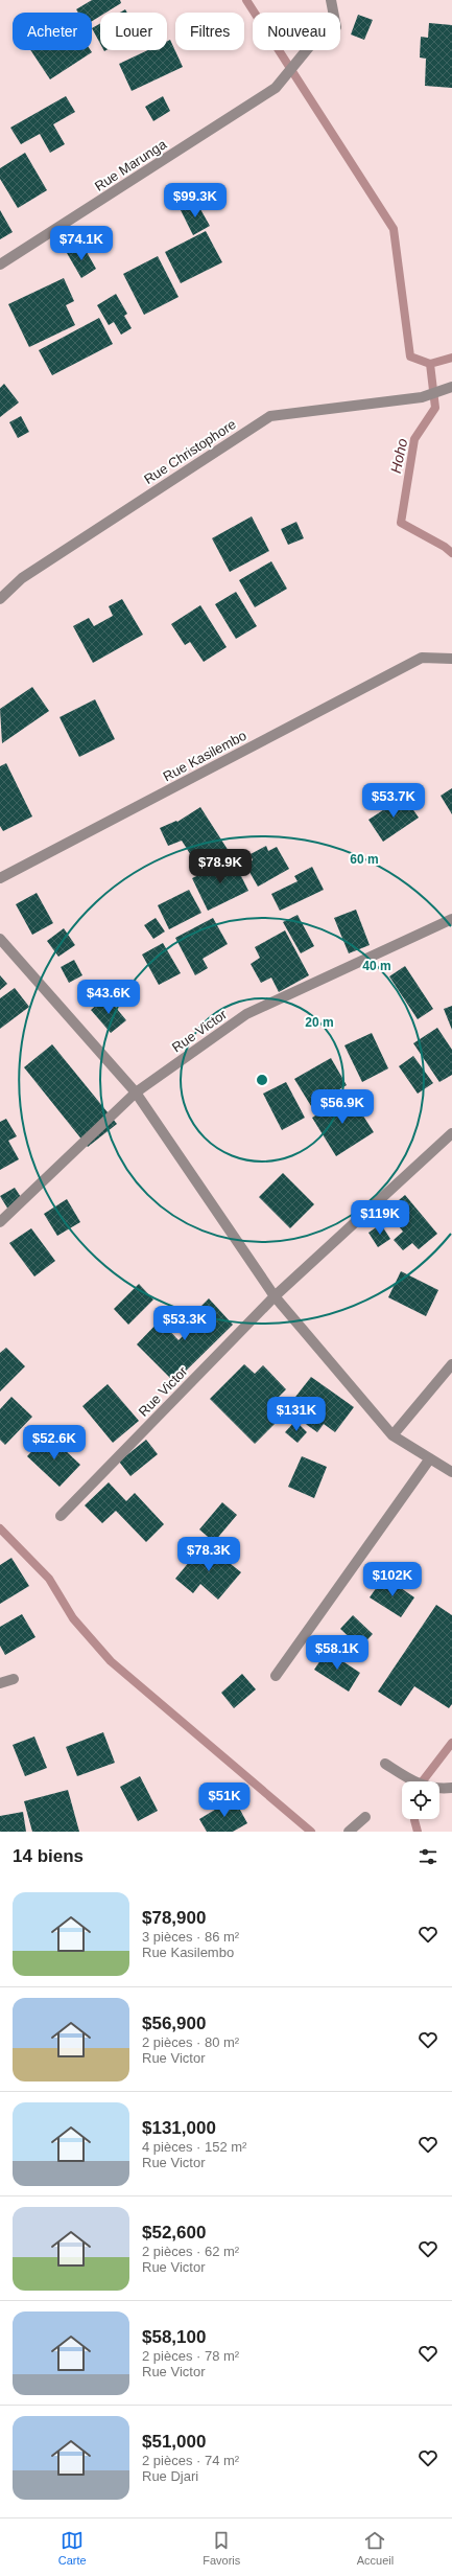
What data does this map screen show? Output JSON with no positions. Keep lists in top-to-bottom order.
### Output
{
  "streets": {
    "street": [
      "Rue Marunga",
      "Rue Christophore",
      "Rue Kasilembo",
      "Rue Victor"
    ]
  },
  "water": ["Hoho"],
  "page": {
    "chip": [
      "Acheter",
      "Louer",
      "Filtres",
      "Nouveau"
    ],
    "price": [
      "$99.3K",
      "$74.1K",
      "$53.7K",
      "$78.9K",
      "$43.6K",
      "$56.9K",
      "$119K",
      "$53.3K",
      "$131K",
      "$52.6K",
      "$78.3K",
      "$102K",
      "$58.1K",
      "$51K"
    ],
    "heading": "14 biens",
    "list": [
      {
        "name": "$78,900",
        "note": "3 pièces · 86 m² · Rue Kasilembo"
      },
      {
        "name": "$56,900",
        "note": "2 pièces · 80 m² · Rue Victor"
      },
      {
        "name": "$131,000",
        "note": "4 pièces · 152 m² · Rue Victor"
      },
      {
        "name": "$52,600",
        "note": "2 pièces · 62 m² · Rue Victor"
      },
      {
        "name": "$58,100",
        "note": "2 pièces · 78 m² · Rue Victor"
      },
      {
        "name": "$51,000",
        "note": "2 pièces · 74 m² · Rue Djari"
      }
    ],
    "tabs": ["Carte", "Favoris", "Accueil"]
  },
  "rings": ["60 m", "40 m", "20 m"]
}
